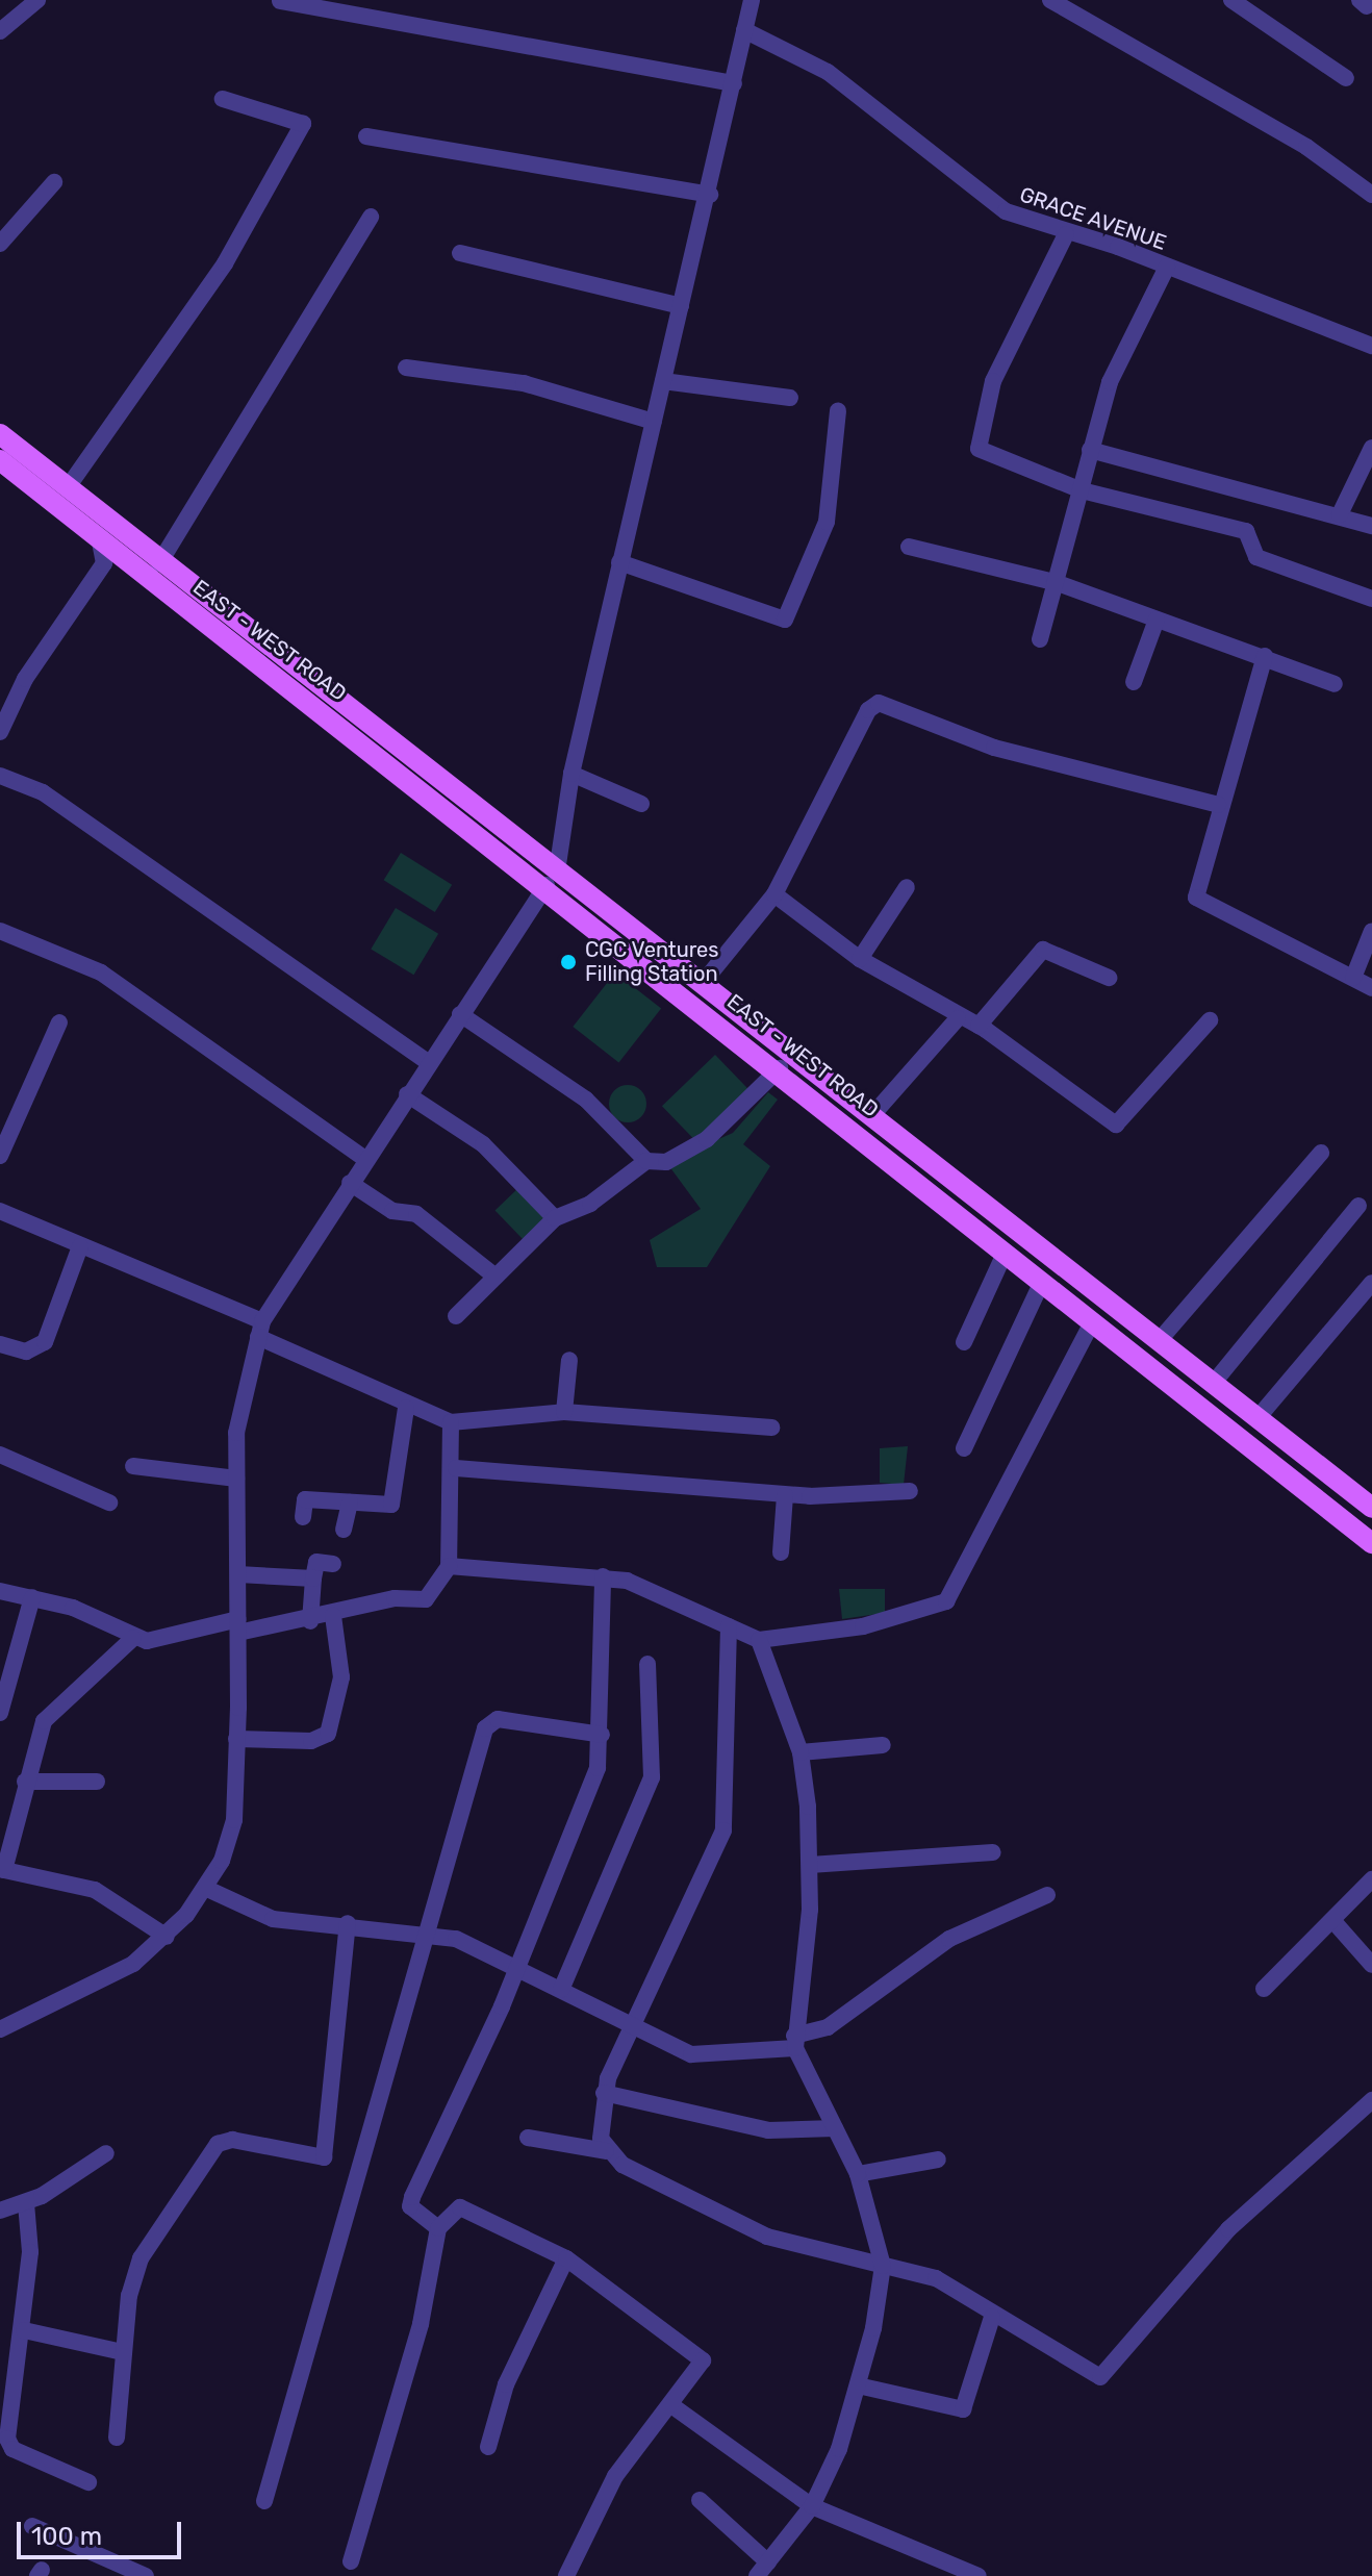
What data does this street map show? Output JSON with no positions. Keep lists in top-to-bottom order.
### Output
{
  "streets": {
    "main road": ["EAST - WEST ROAD"],
    "street": ["GRACE AVENUE"]
  },
  "places": ["CGC Ventures Filling Station"],
  "scale_bar": "100 m"
}
